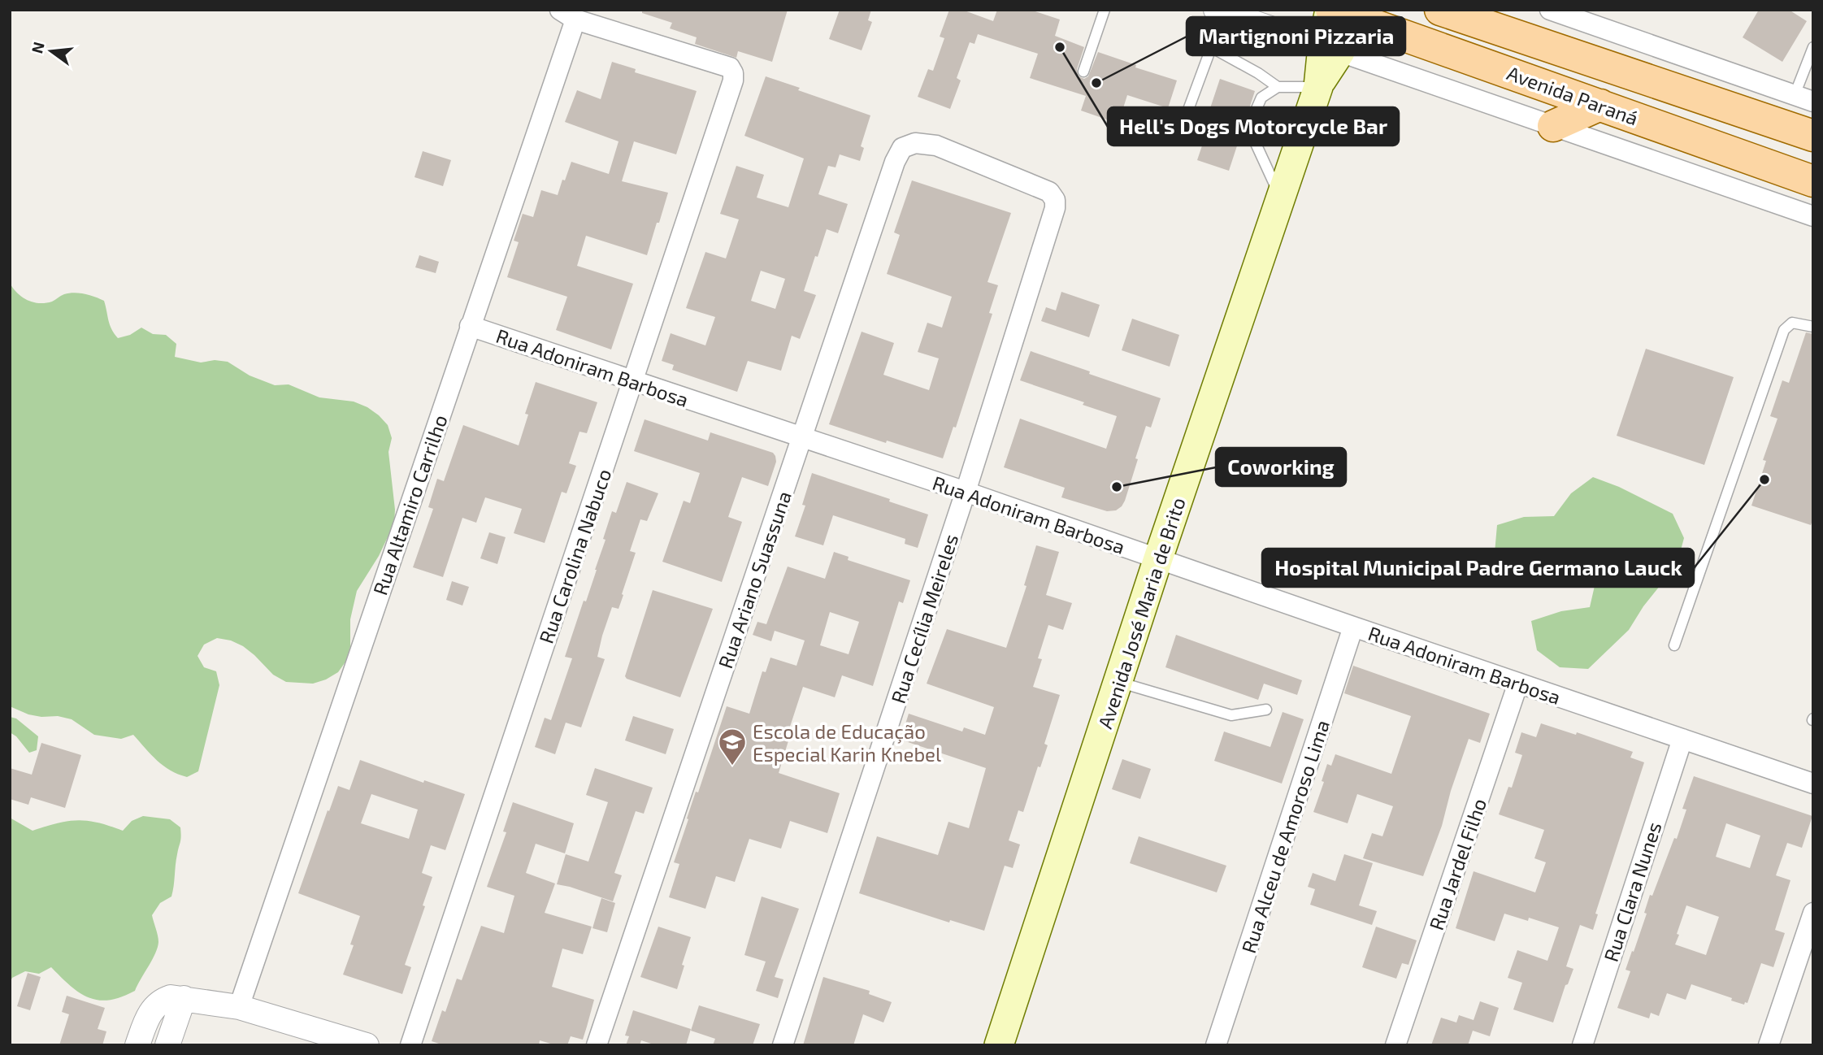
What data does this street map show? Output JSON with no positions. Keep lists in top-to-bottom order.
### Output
{
  "streets": {
    "main road": ["Avenida Paraná", "Avenida José Maria de Brito"],
    "street": [
      "Rua Adoniram Barbosa",
      "Rua Altamiro Carrilho",
      "Rua Carolina Nabuco",
      "Rua Ariano Suassuna",
      "Rua Cecília Meireles",
      "Rua Alceu de Amoroso Lima",
      "Rua Jardel Filho",
      "Rua Clara Nunes"
    ]
  },
  "crossings": [
    ["Avenida Paraná", "Avenida José Maria de Brito"],
    ["Rua Adoniram Barbosa", "Rua Altamiro Carrilho"],
    ["Rua Adoniram Barbosa", "Rua Carolina Nabuco"],
    ["Rua Adoniram Barbosa", "Rua Ariano Suassuna"],
    ["Rua Adoniram Barbosa", "Avenida José Maria de Brito"],
    ["Rua Adoniram Barbosa", "Rua Cecília Meireles"],
    ["Rua Adoniram Barbosa", "Rua Alceu de Amoroso Lima"],
    ["Rua Adoniram Barbosa", "Rua Jardel Filho"],
    ["Rua Adoniram Barbosa", "Rua Clara Nunes"],
    ["Rua Altamiro Carrilho", "Rua Carolina Nabuco"],
    ["Rua Ariano Suassuna", "Rua Cecília Meireles"]
  ],
  "places": {
    "other": [
      "Hell's Dogs Motorcycle Bar",
      "Martignoni Pizzaria",
      "Hospital Municipal Padre Germano Lauck",
      "Coworking"
    ],
    "school or university": ["Escola de Educação Especial Karin Knebel"]
  },
  "north": "left"
}
